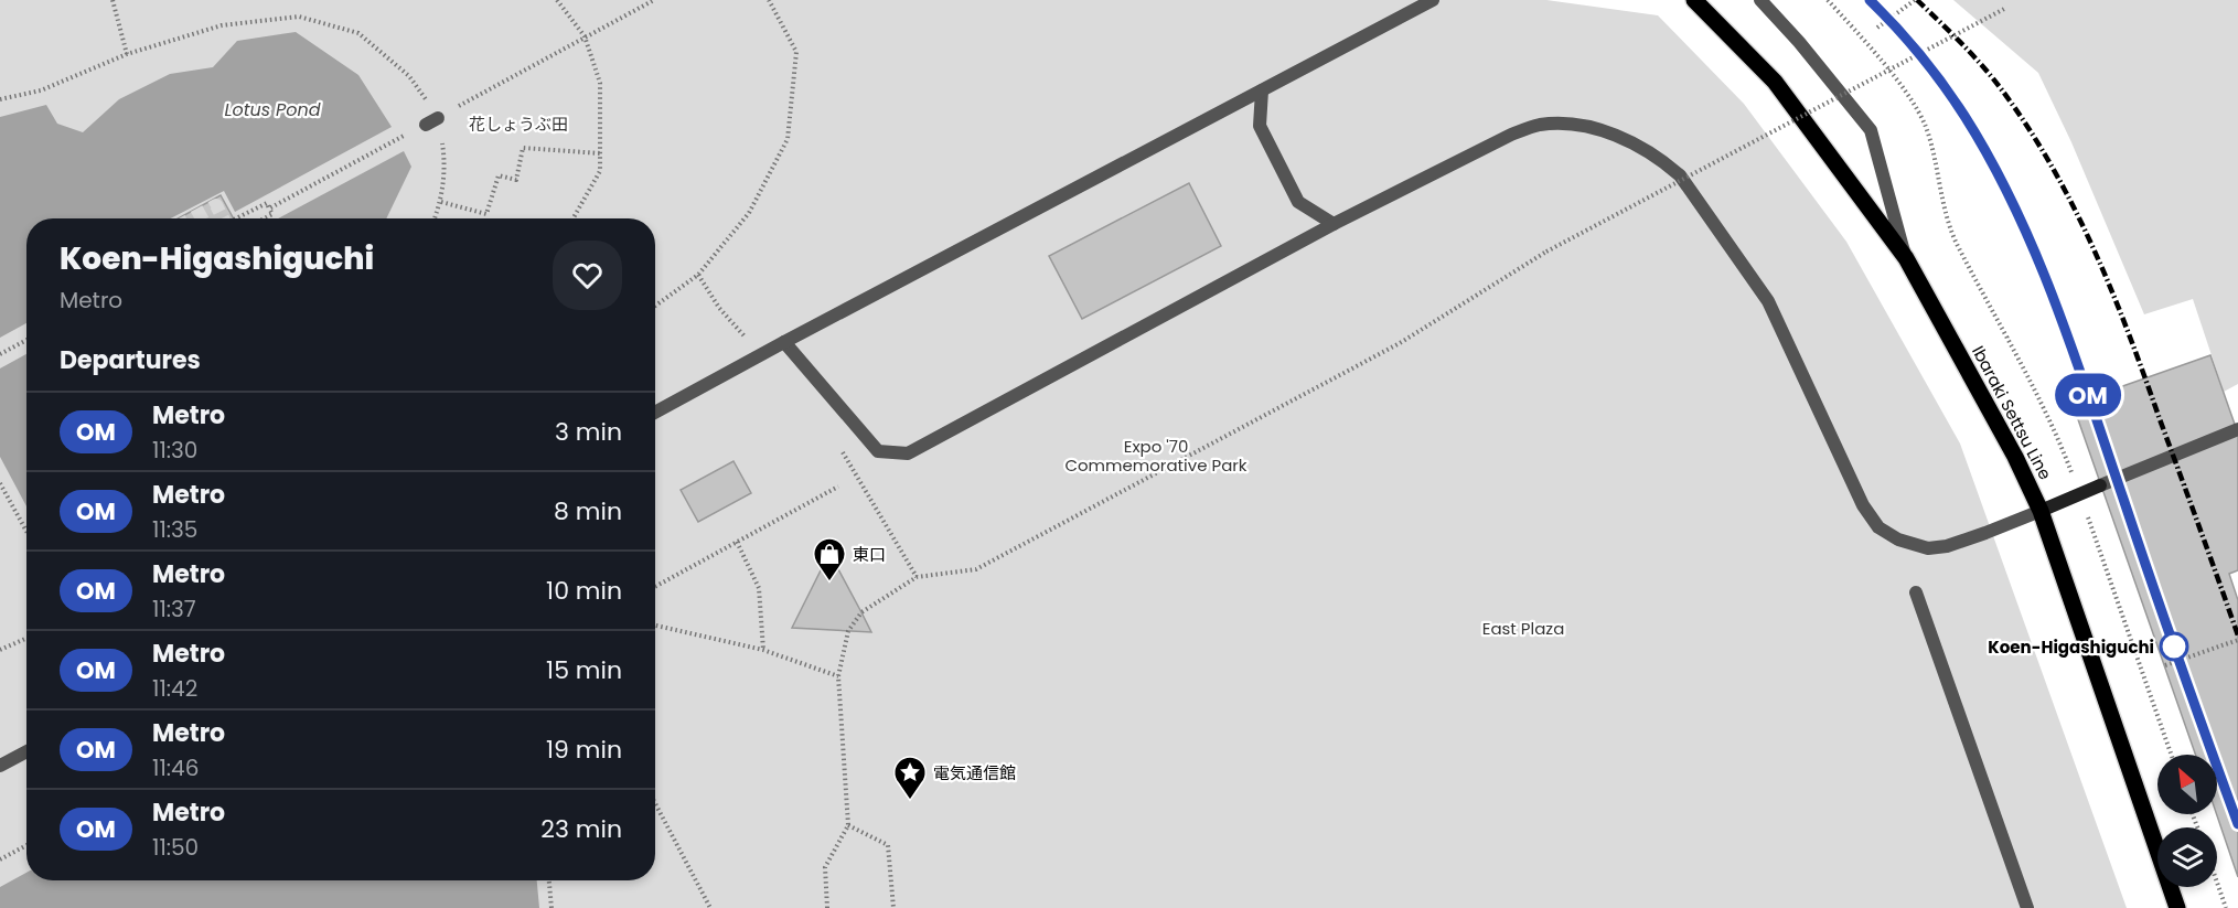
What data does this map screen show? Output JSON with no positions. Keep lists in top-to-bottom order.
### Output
{
  "streets": {
    "main road": ["Ibaraki Settsu Line"]
  },
  "water": ["Lotus Pond"],
  "parks": ["花しょうぶ田", "Expo '70 Commemorative Park", "East Plaza"],
  "places": {
    "shop": ["東口"],
    "other": ["Koen-Higashiguchi"],
    "place": ["電気通信館"]
  },
  "lines": ["metro line OM"],
  "north": "top left",
  "page": {
    "on_map": "OM",
    "heading": [
      ["Koen-Higashiguchi", "Metro"],
      "Departures"
    ],
    "list": [
      {
        "mark": "OM",
        "name": "Metro",
        "note": "11:30",
        "value": "3 min"
      },
      {
        "mark": "OM",
        "name": "Metro",
        "note": "11:35",
        "value": "8 min"
      },
      {
        "mark": "OM",
        "name": "Metro",
        "note": "11:37",
        "value": "10 min"
      },
      {
        "mark": "OM",
        "name": "Metro",
        "note": "11:42",
        "value": "15 min"
      },
      {
        "mark": "OM",
        "name": "Metro",
        "note": "11:46",
        "value": "19 min"
      },
      {
        "mark": "OM",
        "name": "Metro",
        "note": "11:50",
        "value": "23 min"
      }
    ]
  }
}
